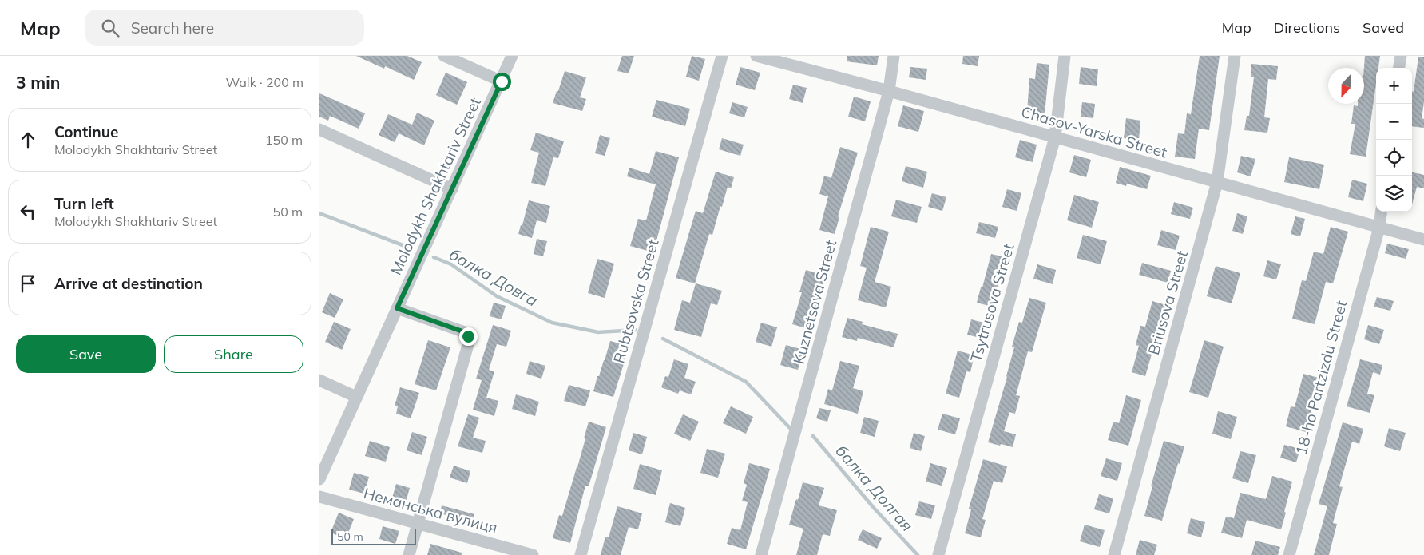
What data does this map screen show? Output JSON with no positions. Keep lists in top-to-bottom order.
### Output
{
  "streets": {
    "street": [
      "Chasov-Yarska Street",
      "Molodykh Shakhtariv Street",
      "Rubtsovska Street",
      "Kuznetsova Street",
      "Tsytrusova Street",
      "Briusova Street",
      "18-ho Partzizdu Street",
      "Неманська вулиця"
    ]
  },
  "crossings": [
    ["Chasov-Yarska Street", "Kuznetsova Street"],
    ["Chasov-Yarska Street", "Tsytrusova Street"],
    ["Chasov-Yarska Street", "Briusova Street"],
    ["Chasov-Yarska Street", "18-ho Partzizdu Street"]
  ],
  "water": ["балка Довга", "балка Долгая"],
  "scale_bar": "50 m",
  "north": "bottom",
  "page": {
    "header": "Map",
    "search": "Search here",
    "nav": ["Map", "Directions", "Saved"],
    "heading": ["3 min", "Walk · 200 m"],
    "map_buttons": ["+", "−"],
    "list": [
      ["Continue", "Molodykh Shakhtariv Street", "150 m"],
      ["Turn left", "Molodykh Shakhtariv Street", "50 m"],
      "Arrive at destination"
    ],
    "buttons": ["Save", "Share"],
    "scale": "50 m"
  }
}
